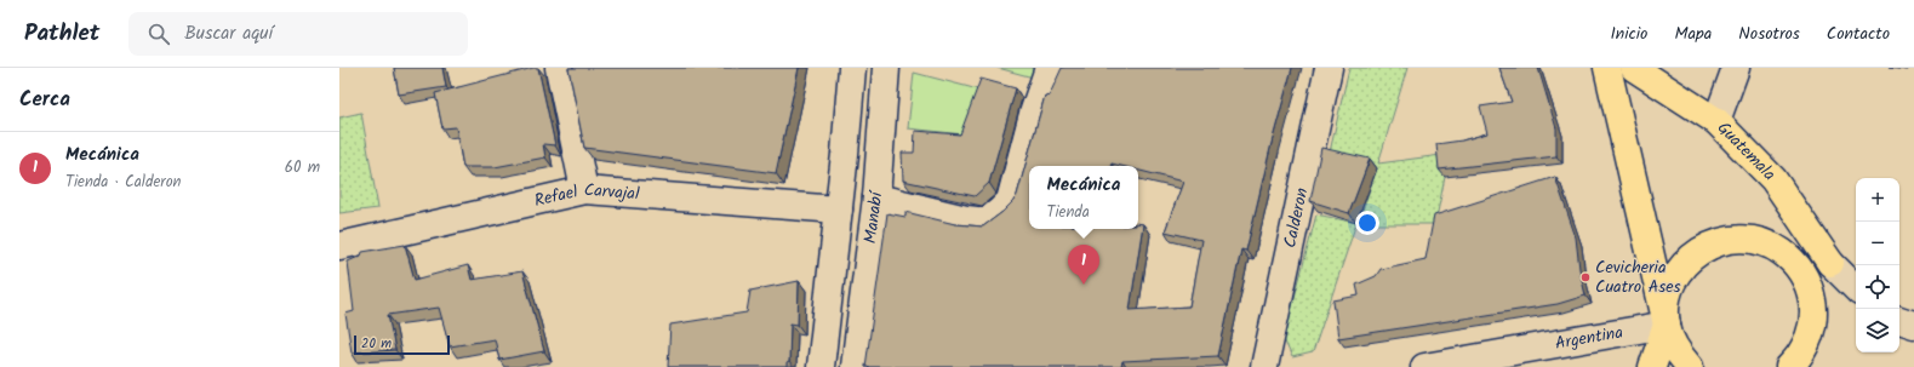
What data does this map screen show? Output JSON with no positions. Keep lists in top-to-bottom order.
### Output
{
  "streets": {
    "main road": ["Guatemala"],
    "street": [
      "Refael Carvajal",
      "Manabí",
      "Calderon",
      "Argentina"
    ]
  },
  "crossings": [
    ["Refael Carvajal", "Manabí"]
  ],
  "places": ["Cevicheria Cuatro Ases"],
  "scale_bar": "20 m",
  "page": {
    "header": "Pathlet",
    "search": "Buscar aquí",
    "nav": [
      "Inicio",
      "Mapa",
      "Nosotros",
      "Contacto"
    ],
    "heading": "Cerca",
    "list": [
      {
        "mark": "1",
        "name": "Mecánica",
        "note": "Tienda · Calderon",
        "value": "60 m"
      }
    ],
    "popup": ["Mecánica", "Tienda"],
    "map_buttons": ["+", "−"],
    "pins": "1",
    "scale": "20 m"
  }
}
